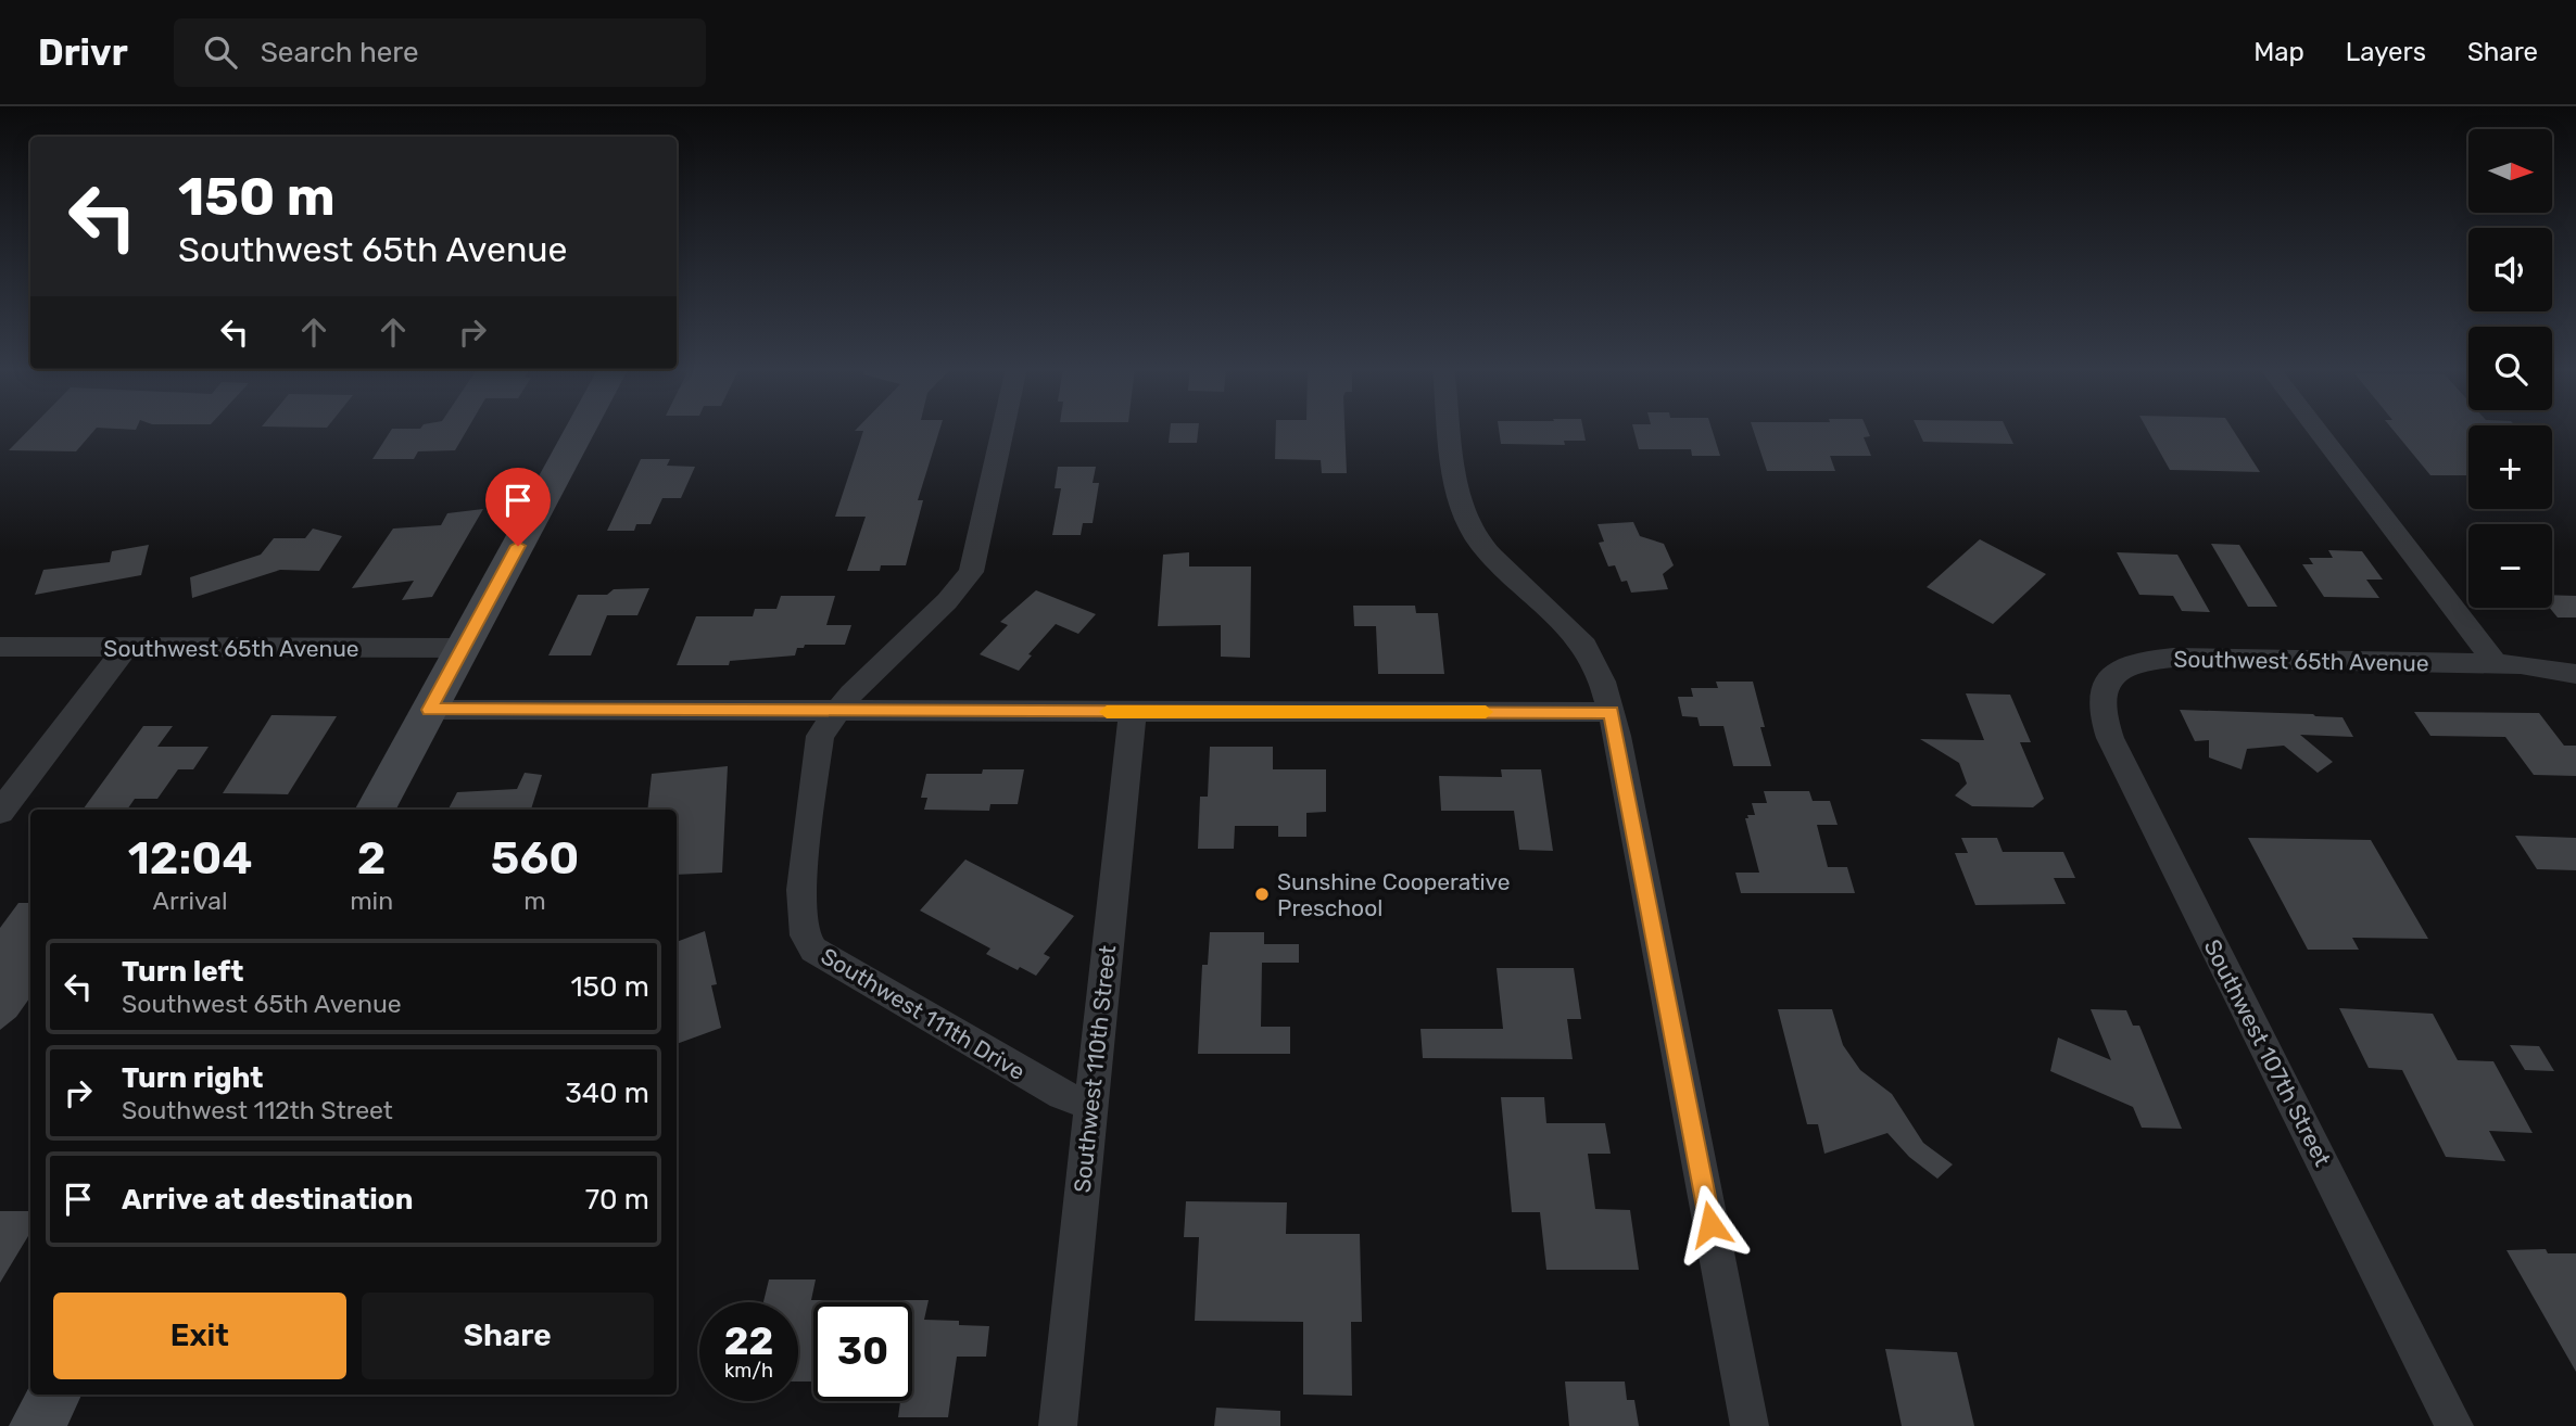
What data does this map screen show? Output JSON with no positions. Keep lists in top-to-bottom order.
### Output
{
  "streets": {
    "street": [
      "Southwest 65th Avenue",
      "Southwest 111th Drive",
      "Southwest 107th Street",
      "Southwest 110th Street"
    ]
  },
  "crossings": [
    ["Southwest 65th Avenue", "Southwest 107th Street"],
    ["Southwest 111th Drive", "Southwest 110th Street"]
  ],
  "places": ["Sunshine Cooperative Preschool"],
  "north": "right",
  "page": {
    "header": "Drivr",
    "search": "Search here",
    "nav": ["Map", "Layers", "Share"],
    "map_buttons": ["+", "−"],
    "turn": ["150 m", "Southwest 65th Avenue"],
    "eta": [
      "12:04",
      "Arrival",
      "2",
      "min",
      "560",
      "m"
    ],
    "list": [
      {
        "name": "Turn left",
        "note": "Southwest 65th Avenue",
        "value": "150 m"
      },
      {
        "name": "Turn right",
        "note": "Southwest 112th Street",
        "value": "340 m"
      },
      {
        "name": "Arrive at destination",
        "value": "70 m"
      }
    ],
    "buttons": ["Exit", "Share"],
    "speed": "22 km/h",
    "limit": "30"
  }
}
